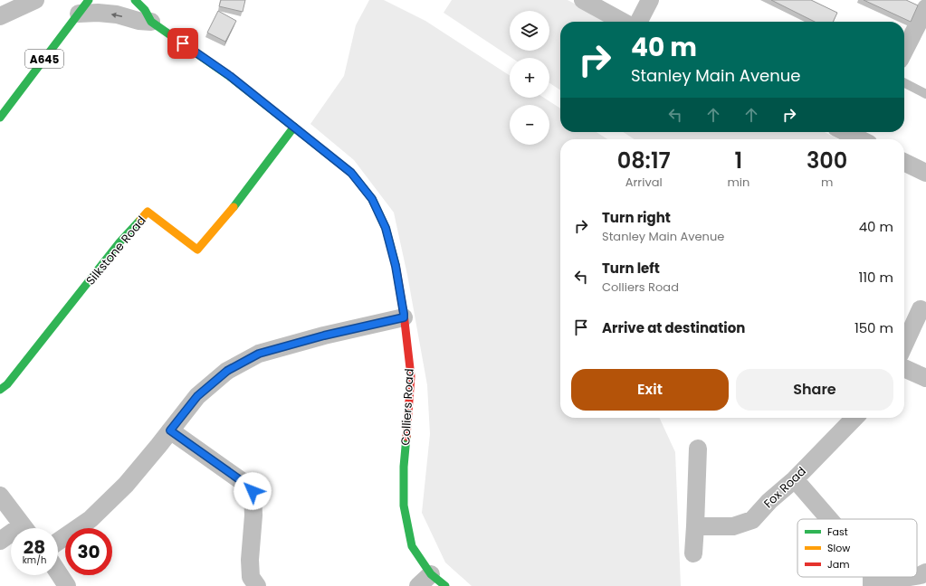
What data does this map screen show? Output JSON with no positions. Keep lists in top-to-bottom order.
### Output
{
  "streets": {
    "street": [
      "A645",
      "Silkstone Road",
      "Colliers Road",
      "Fox Road"
    ]
  },
  "crossings": [
    ["A645", "Colliers Road"],
    ["Silkstone Road", "Colliers Road"]
  ],
  "legend": ["Fast", "Slow", "Jam"],
  "page": {
    "map_buttons": ["+", "−"],
    "turn": ["40 m", "Stanley Main Avenue"],
    "eta": [
      "08:17",
      "Arrival",
      "1",
      "min",
      "300",
      "m"
    ],
    "list": [
      {
        "name": "Turn right",
        "note": "Stanley Main Avenue",
        "value": "40 m"
      },
      {
        "name": "Turn left",
        "note": "Colliers Road",
        "value": "110 m"
      },
      {
        "name": "Arrive at destination",
        "value": "150 m"
      }
    ],
    "buttons": ["Exit", "Share"],
    "speed": "28 km/h",
    "limit": "30"
  }
}
